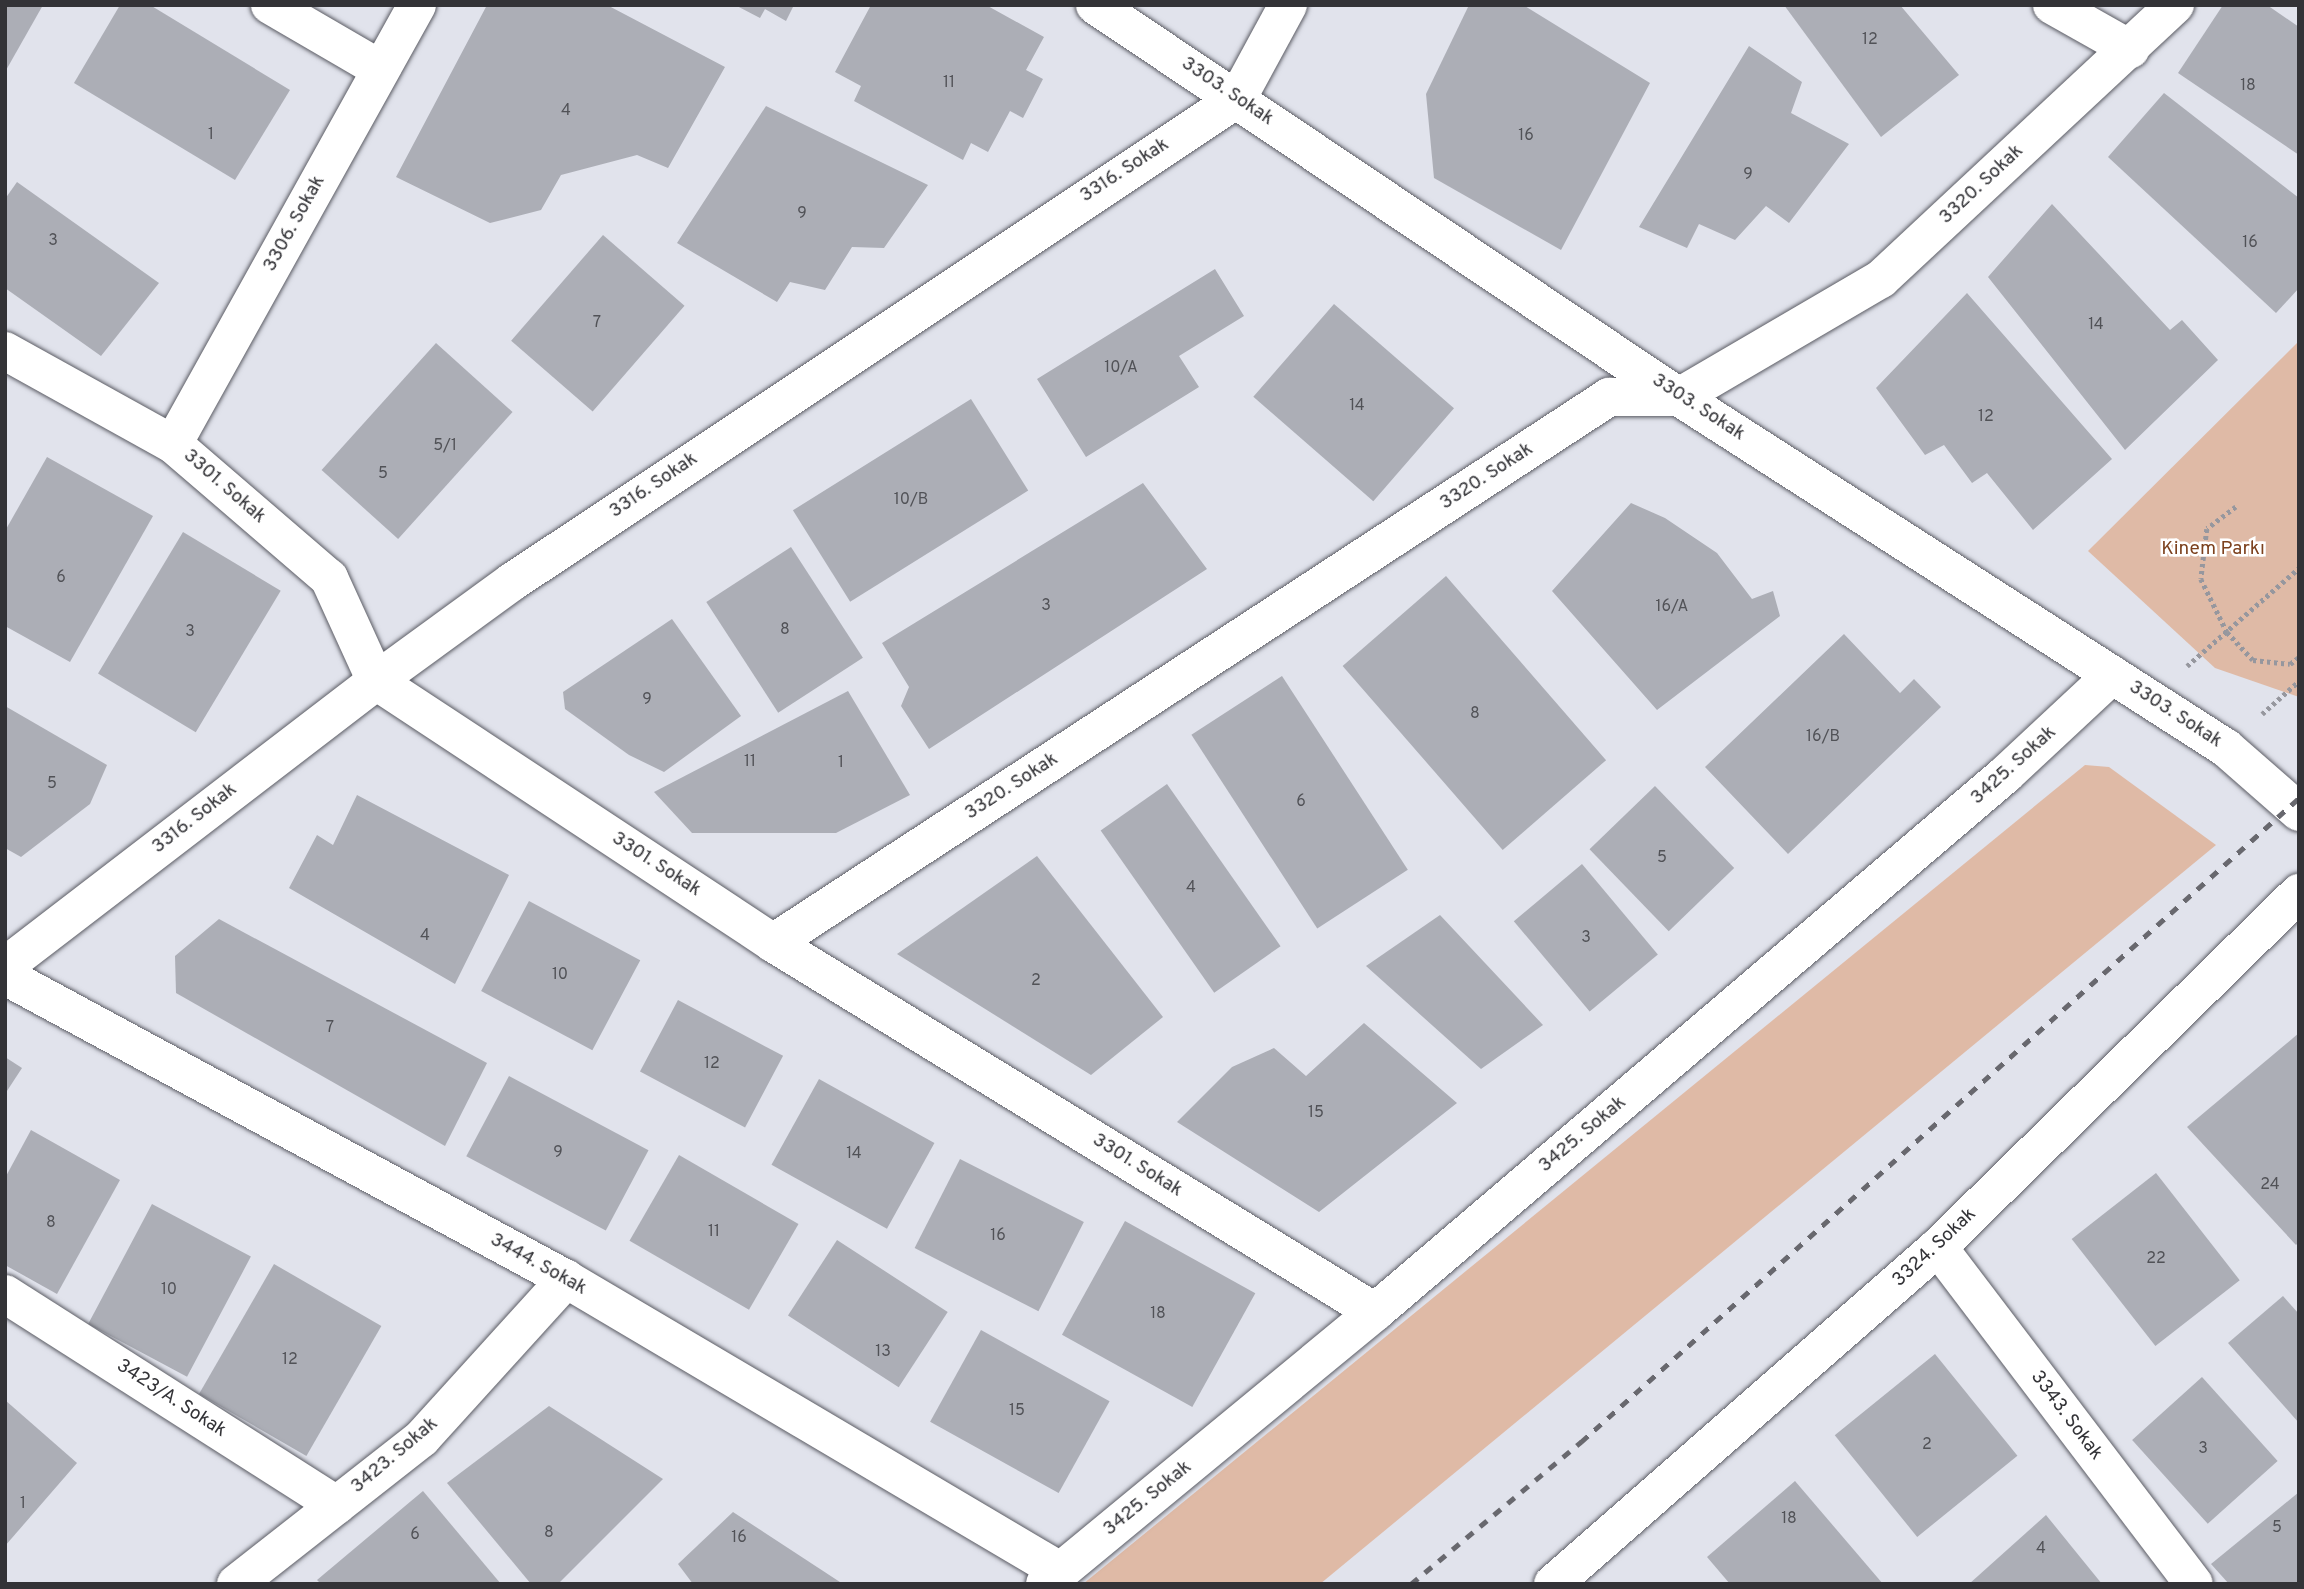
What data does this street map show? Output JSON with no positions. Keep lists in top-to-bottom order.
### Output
{
  "streets": {
    "street": [
      "3303. Sokak",
      "3316. Sokak",
      "3320. Sokak",
      "3306. Sokak",
      "3301. Sokak",
      "3425. Sokak",
      "3324. Sokak",
      "3444. Sokak",
      "3423/A. Sokak",
      "3343. Sokak",
      "3423. Sokak"
    ]
  },
  "crossings": [
    ["3303. Sokak", "3316. Sokak"],
    ["3303. Sokak", "3320. Sokak"],
    ["3303. Sokak", "3425. Sokak"],
    ["3316. Sokak", "3301. Sokak"],
    ["3320. Sokak", "3301. Sokak"],
    ["3306. Sokak", "3301. Sokak"],
    ["3301. Sokak", "3425. Sokak"],
    ["3425. Sokak", "3444. Sokak"],
    ["3324. Sokak", "3343. Sokak"],
    ["3444. Sokak", "3423. Sokak"],
    ["3423/A. Sokak", "3423. Sokak"]
  ],
  "parks": ["Kinem Parkı"],
  "house_numbers": [
    "12",
    "11",
    "18",
    "4",
    "1",
    "16",
    "9",
    "9",
    "3",
    "16",
    "7",
    "14",
    "10/A",
    "14",
    "12",
    "5/1",
    "5",
    "10/B",
    "6",
    "3",
    "16/A",
    "8",
    "3",
    "9",
    "8",
    "16/B",
    "11",
    "1",
    "5",
    "6",
    "5",
    "4",
    "4",
    "3",
    "10",
    "2",
    "7",
    "12",
    "15",
    "9",
    "14",
    "24",
    "8",
    "11",
    "16",
    "22",
    "10",
    "18",
    "13",
    "12",
    "15",
    "2",
    "3",
    "1",
    "18",
    "5",
    "8",
    "6",
    "16",
    "4"
  ]
}
